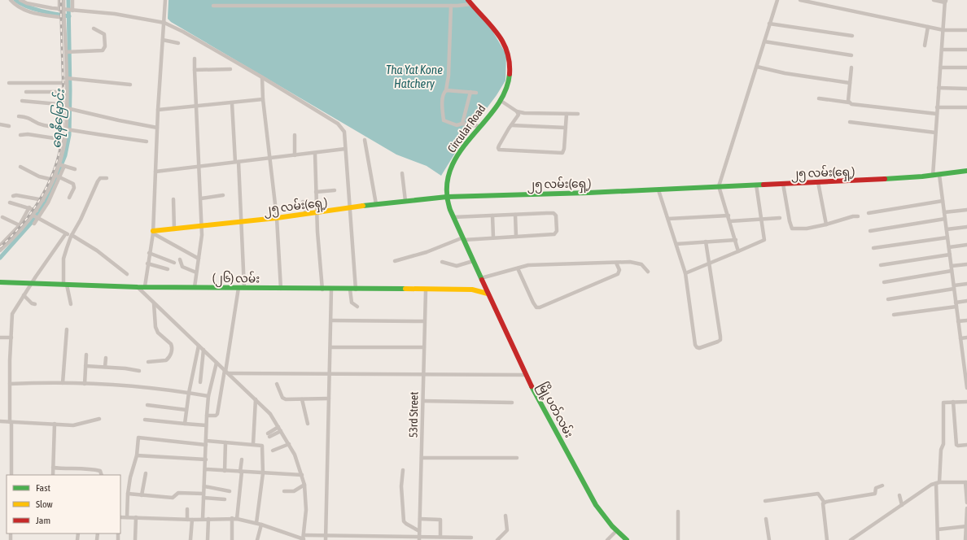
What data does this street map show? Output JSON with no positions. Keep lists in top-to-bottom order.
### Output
{
  "streets": {
    "street": [
      "Circular Road",
      "၂၅ လမ်း(ရှေ့)",
      "(၂၆) လမ်း",
      "မြို့ပတ်လမ်း",
      "53rd Street"
    ]
  },
  "crossings": [
    ["Circular Road", "၂၅ လမ်း(ရှေ့)"],
    ["Circular Road", "မြို့ပတ်လမ်း"],
    ["(၂၆) လမ်း", "မြို့ပတ်လမ်း"],
    ["(၂၆) လမ်း", "53rd Street"]
  ],
  "water": ["Tha Yat Kone Hatchery", "ရေနီမြောင်း"],
  "legend": ["Fast", "Slow", "Jam"]
}
